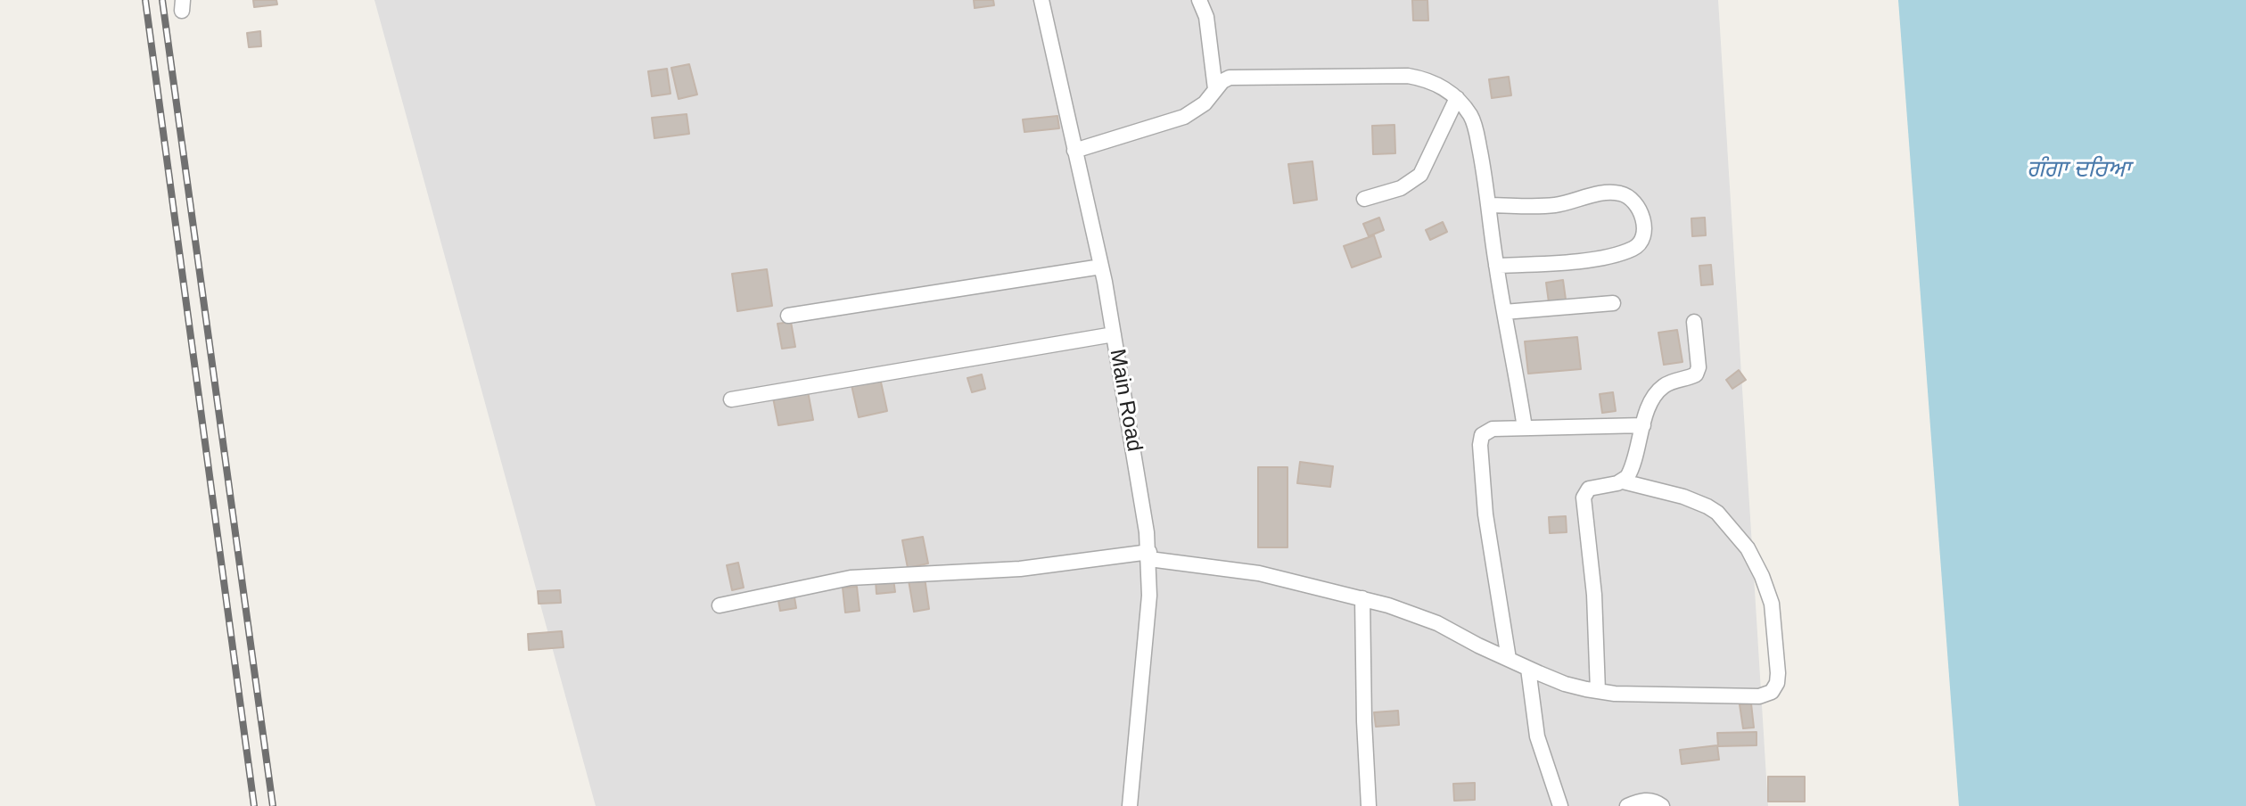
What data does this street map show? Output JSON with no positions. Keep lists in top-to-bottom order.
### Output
{
  "streets": {
    "street": ["Main Road"]
  },
  "water": ["ਗੰਗਾ ਦਰਿਆ"]
}
